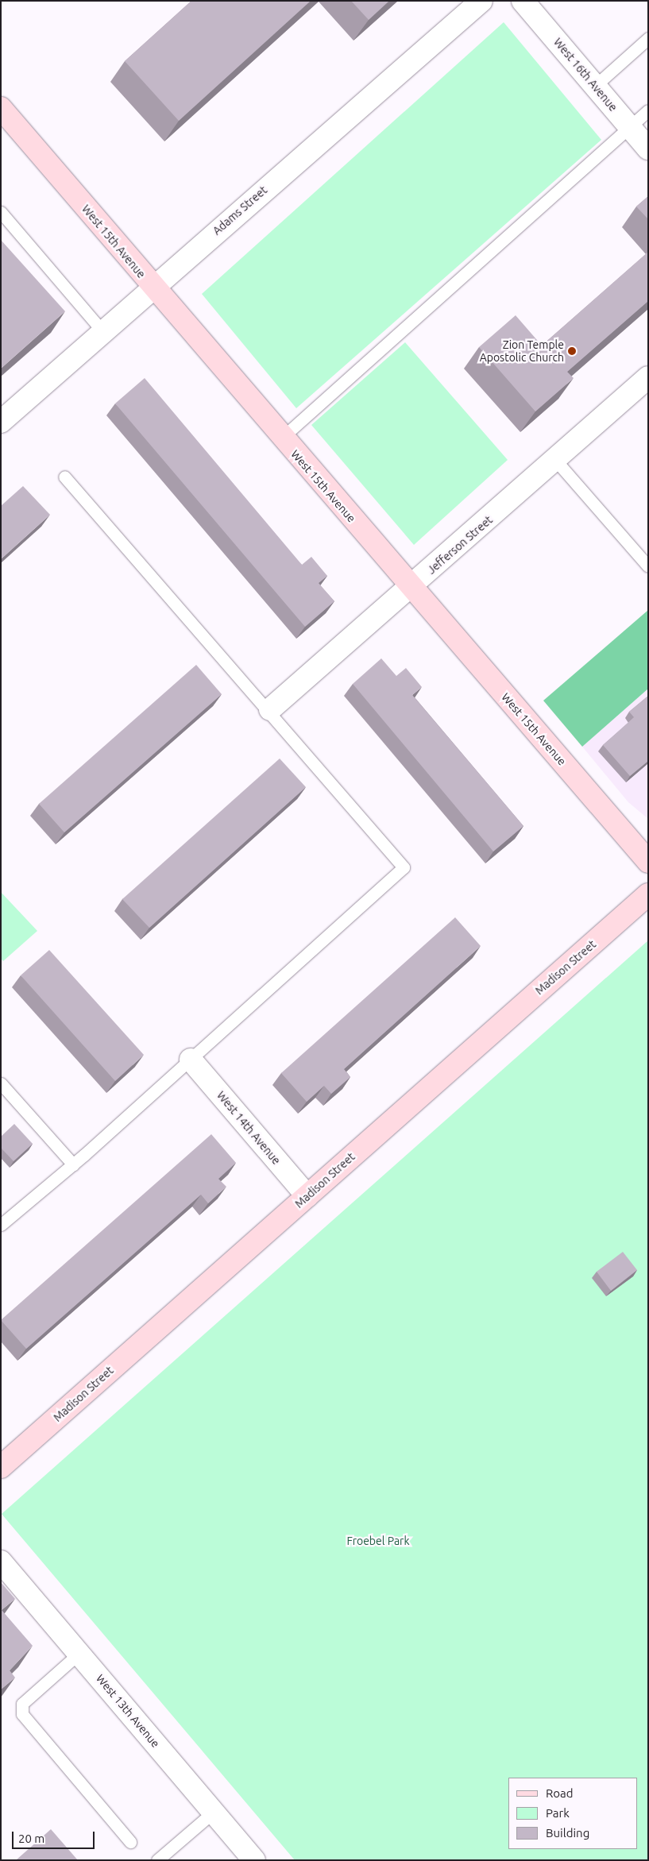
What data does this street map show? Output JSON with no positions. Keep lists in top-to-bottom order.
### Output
{
  "streets": {
    "main road": ["West 15th Avenue", "Madison Street"],
    "street": [
      "West 16th Avenue",
      "Adams Street",
      "Jefferson Street",
      "West 14th Avenue",
      "West 13th Avenue"
    ]
  },
  "crossings": [
    ["Adams Street", "West 15th Avenue"],
    ["West 15th Avenue", "Jefferson Street"],
    ["Madison Street", "West 14th Avenue"]
  ],
  "parks": ["Froebel Park"],
  "places": ["Zion Temple Apostolic Church"],
  "legend": ["Road", "Park", "Building"],
  "scale_bar": "20 m"
}
